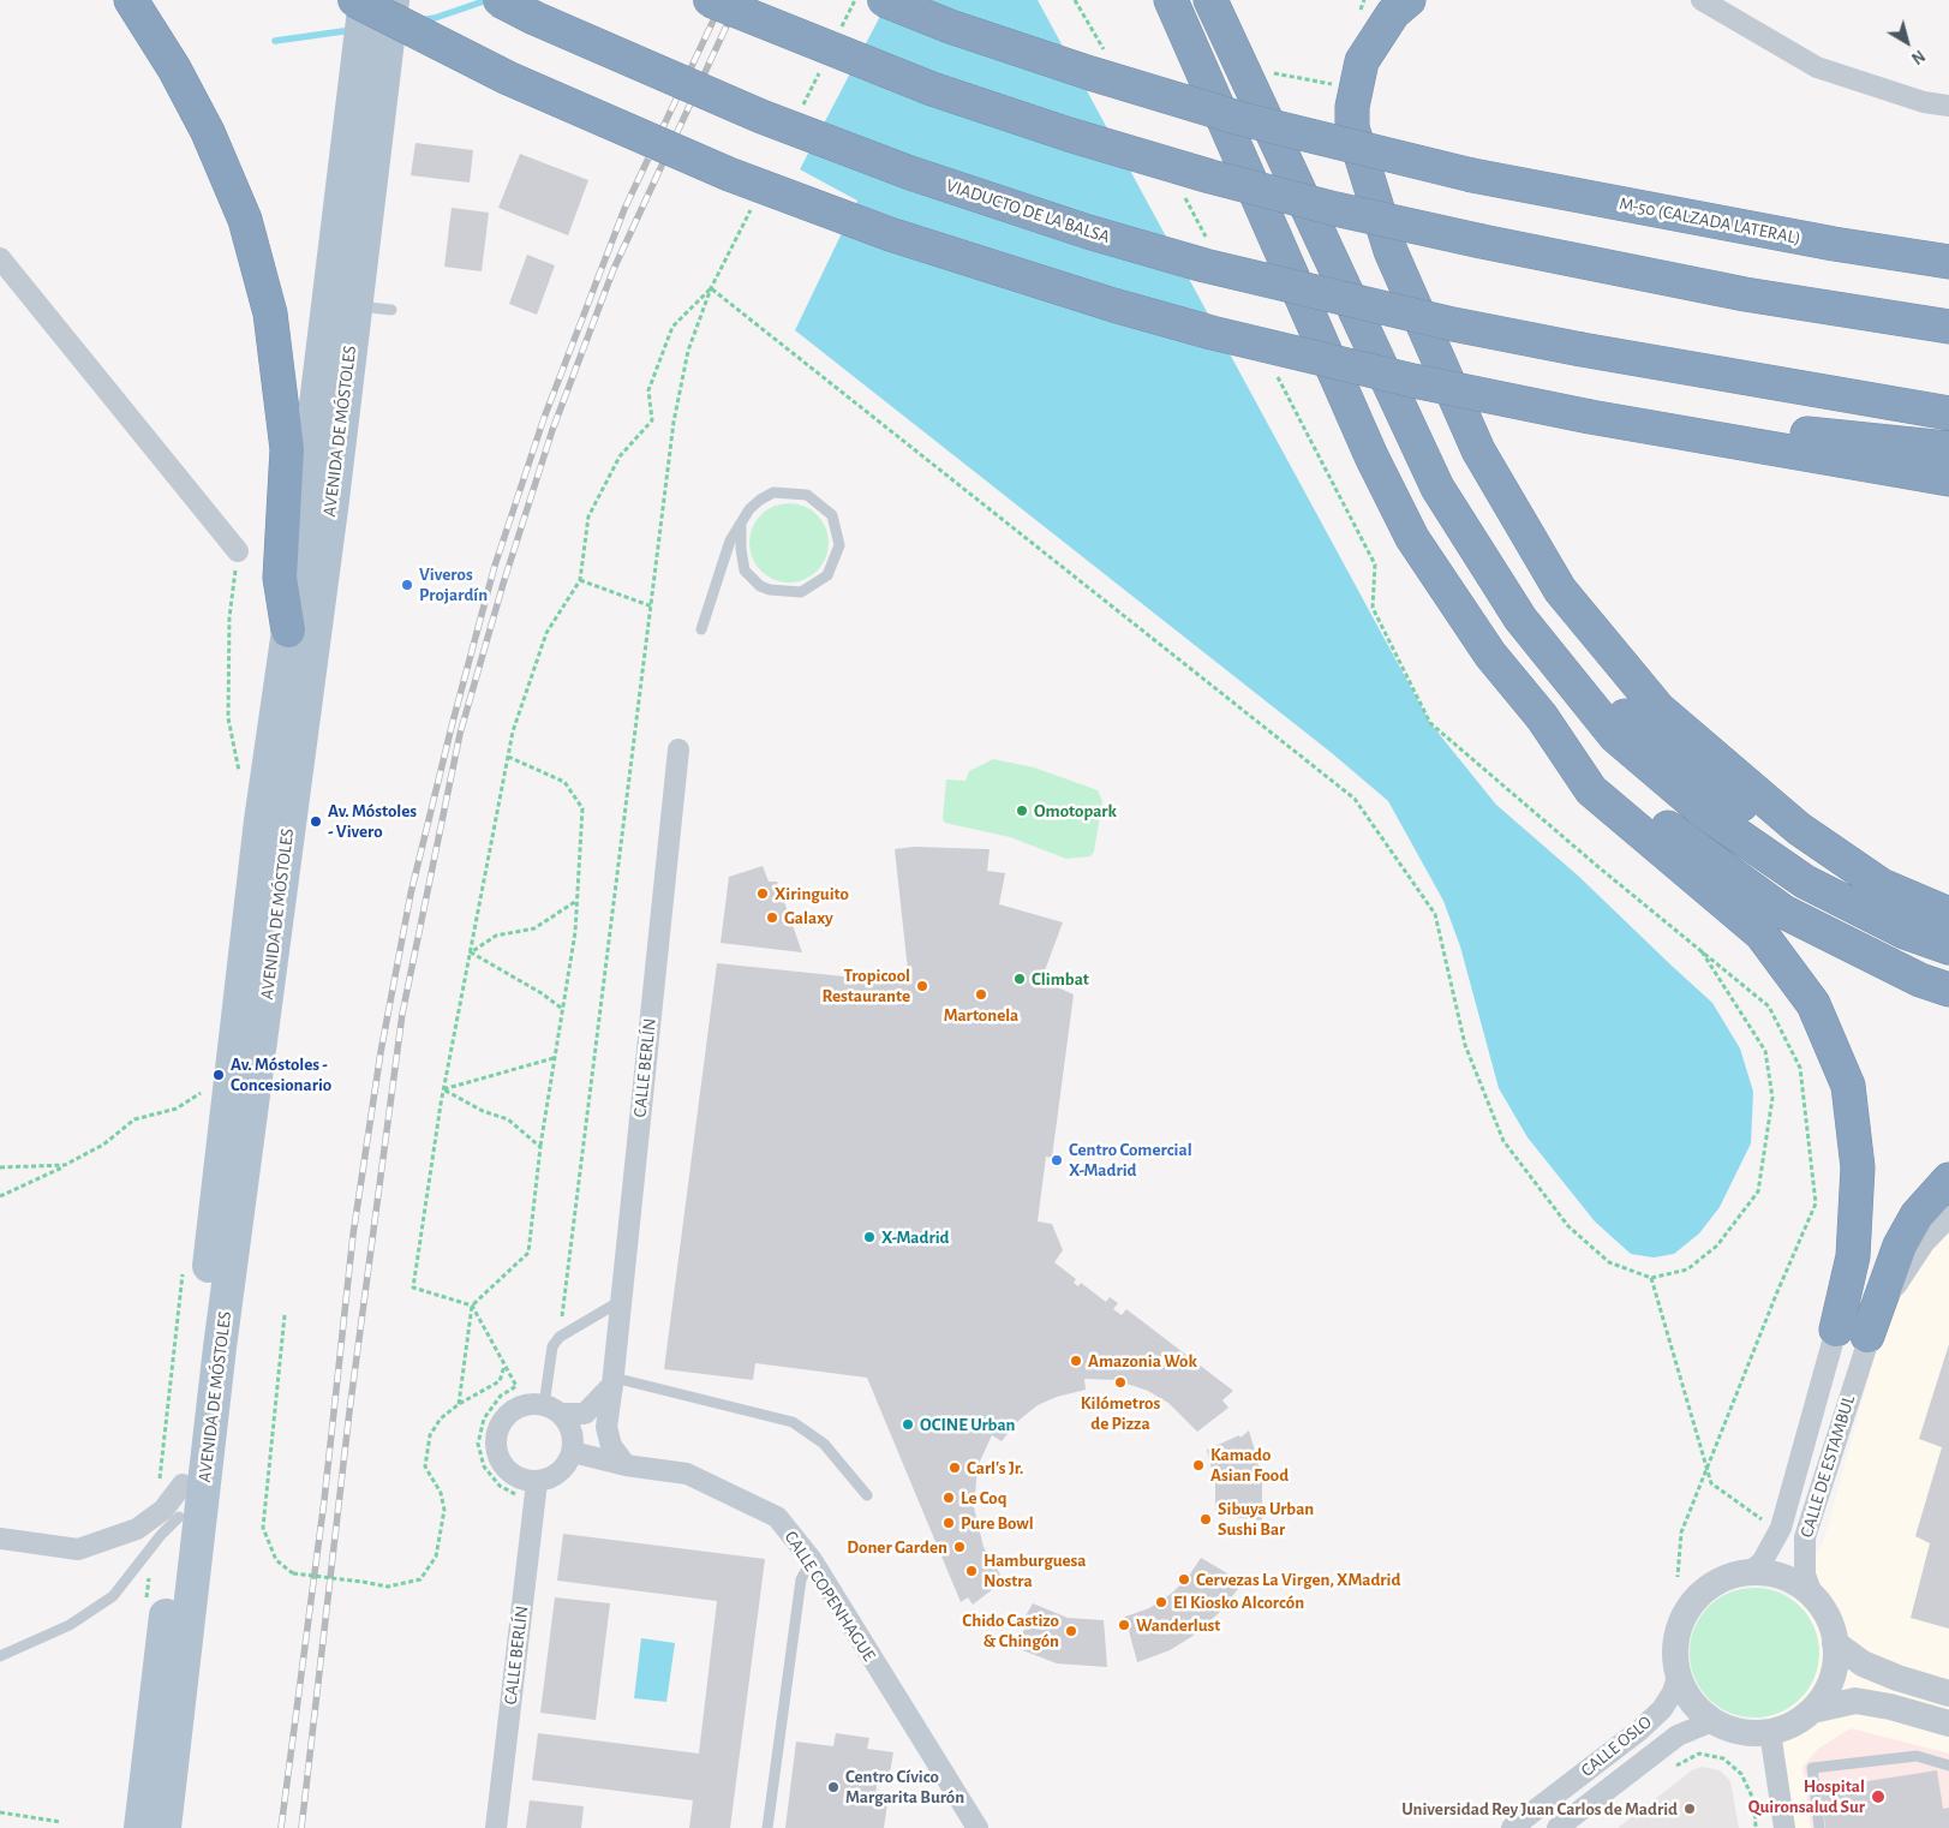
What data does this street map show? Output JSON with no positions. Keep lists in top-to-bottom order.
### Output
{
  "streets": {
    "highway": ["VIADUCTO DE LA BALSA", "M-50 (CALZADA LATERAL)"],
    "main road": ["AVENIDA DE MÓSTOLES"],
    "street": [
      "CALLE BERLÍN",
      "CALLE DE ESTAMBUL",
      "CALLE COPENHAGUE",
      "CALLE OSLO"
    ]
  },
  "crossings": [
    ["CALLE BERLÍN", "CALLE COPENHAGUE"],
    ["CALLE DE ESTAMBUL", "CALLE OSLO"]
  ],
  "places": [
    "Viveros Projardín",
    "Omotopark",
    "Av. Móstoles - Vivero",
    "Xiringuito",
    "Galaxy",
    "Climbat",
    "Tropicool Restaurante",
    "Martonela",
    "Av. Móstoles - Concesionario",
    "Centro Comercial X-Madrid",
    "X-Madrid",
    "Amazonia Wok",
    "Kilómetros de Pizza",
    "OCINE Urban",
    "Kamado Asian Food",
    "Carl's Jr.",
    "Le Coq",
    "Sibuya Urban Sushi Bar",
    "Pure Bowl",
    "Doner Garden",
    "Hamburguesa Nostra",
    "Cervezas La Virgen, XMadrid",
    "El Kiosko Alcorcón",
    "Wanderlust",
    "Chido Castizo & Chingón",
    "Centro Cívico Margarita Burón",
    "Hospital Quironsalud Sur",
    "Universidad Rey Juan Carlos de Madrid"
  ],
  "north": "bottom right"
}
